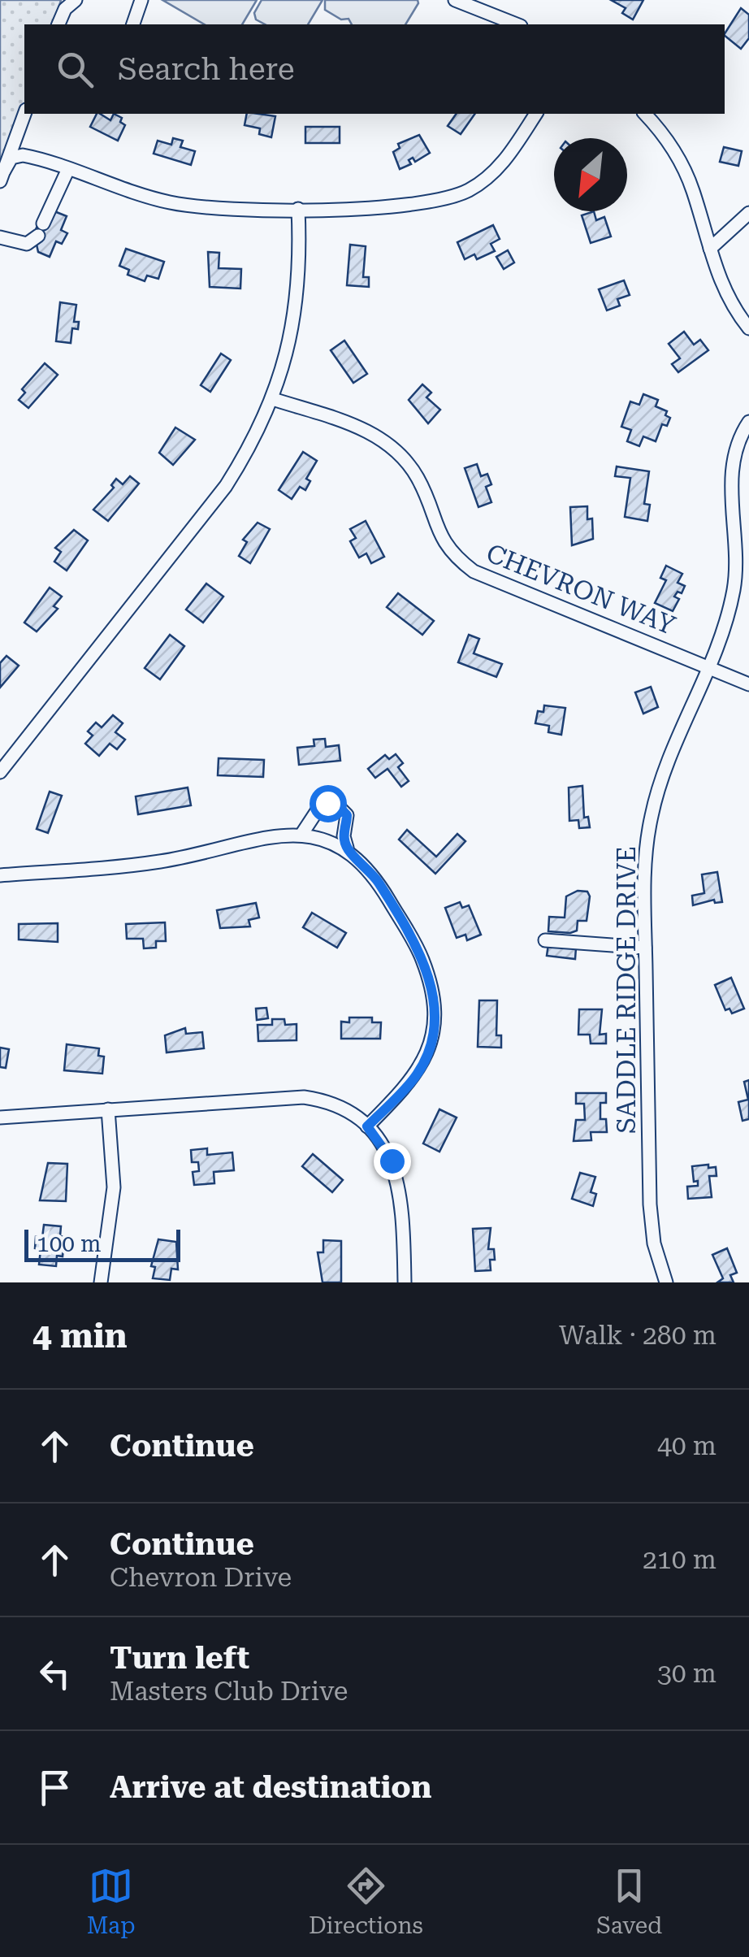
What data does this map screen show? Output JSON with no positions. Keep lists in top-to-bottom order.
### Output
{
  "streets": {
    "street": ["CHEVRON WAY", "SADDLE RIDGE DRIVE"]
  },
  "crossings": [
    ["CHEVRON WAY", "SADDLE RIDGE DRIVE"]
  ],
  "scale_bar": "100 m",
  "north": "bottom left",
  "page": {
    "search": "Search here",
    "scale": "100 m",
    "heading": ["4 min", "Walk · 280 m"],
    "list": [
      ["Continue", "40 m"],
      ["Continue", "Chevron Drive", "210 m"],
      ["Turn left", "Masters Club Drive", "30 m"],
      "Arrive at destination"
    ],
    "nav": ["Map", "Directions", "Saved"]
  }
}
